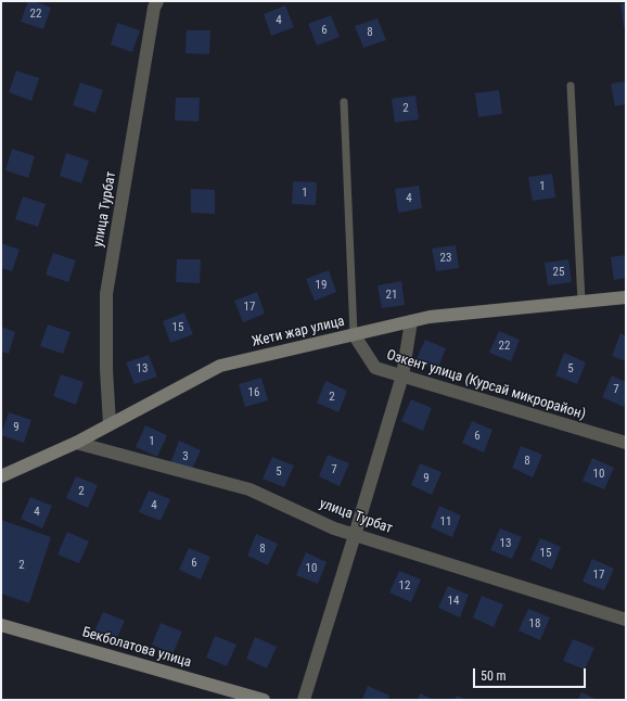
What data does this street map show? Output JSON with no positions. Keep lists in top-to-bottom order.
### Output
{
  "streets": {
    "street": [
      "улица Турбат",
      "Жети жар улица",
      "Озкент улица (Курсай микрорайон)",
      "Бекболатова улица"
    ]
  },
  "crossings": [
    ["улица Турбат", "Жети жар улица"],
    ["Жети жар улица", "Озкент улица (Курсай микрорайон)"]
  ],
  "house_numbers": [
    "22",
    "4",
    "6",
    "8",
    "2",
    "1",
    "1",
    "4",
    "23",
    "25",
    "19",
    "21",
    "17",
    "15",
    "22",
    "13",
    "5",
    "7",
    "16",
    "2",
    "9",
    "6",
    "1",
    "3",
    "8",
    "7",
    "5",
    "10",
    "9",
    "2",
    "4",
    "4",
    "11",
    "13",
    "8",
    "15",
    "6",
    "2",
    "10",
    "17",
    "12",
    "14",
    "18"
  ],
  "scale_bar": "50 m"
}
